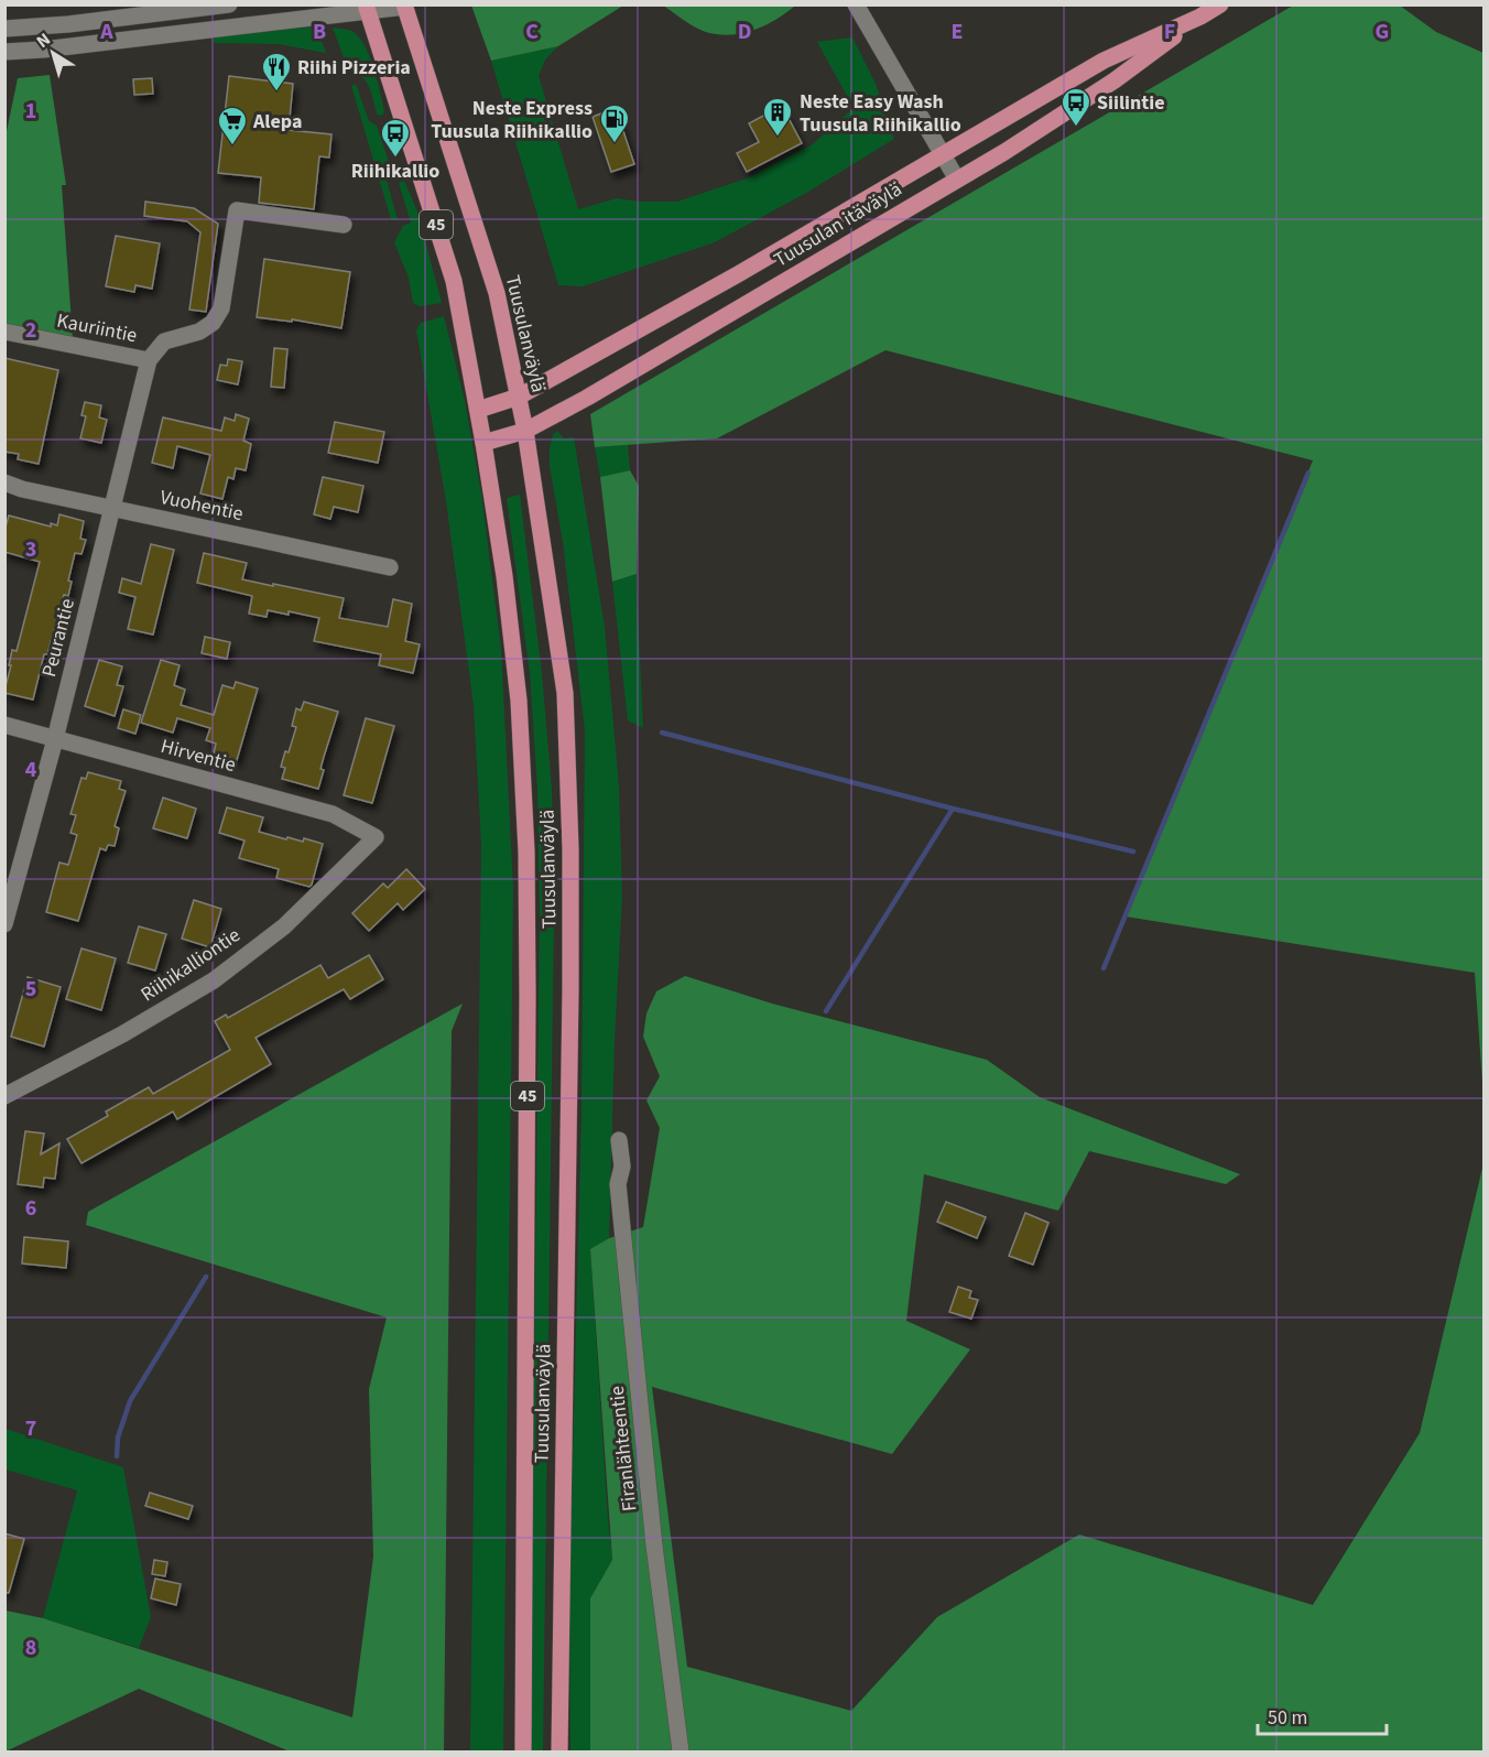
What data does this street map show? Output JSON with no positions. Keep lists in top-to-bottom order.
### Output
{
  "streets": {
    "main road": ["45", "Tuusulan itäväylä", "Tuusulanväylä"],
    "street": [
      "Kauriintie",
      "Vuohentie",
      "Peurantie",
      "Hirventie",
      "Riihikalliontie",
      "Firanlähteentie"
    ]
  },
  "crossings": [
    ["Tuusulan itäväylä", "Tuusulanväylä"],
    ["Kauriintie", "Peurantie"],
    ["Vuohentie", "Peurantie"],
    ["Peurantie", "Hirventie"],
    ["Hirventie", "Riihikalliontie"]
  ],
  "places": {
    "restaurant": ["Riihi Pizzeria"],
    "bus stop": ["Siilintie", "Riihikallio"],
    "building": ["Neste Easy Wash Tuusula Riihikallio"],
    "fuel station": ["Neste Express Tuusula Riihikallio"],
    "supermarket": ["Alepa"]
  },
  "scale_bar": "50 m",
  "north": "top left",
  "grid": {
    "columns": [
      "A",
      "B",
      "C",
      "D",
      "E",
      "F",
      "G"
    ],
    "rows": [
      "1",
      "2",
      "3",
      "4",
      "5",
      "6",
      "7",
      "8"
    ]
  }
}
